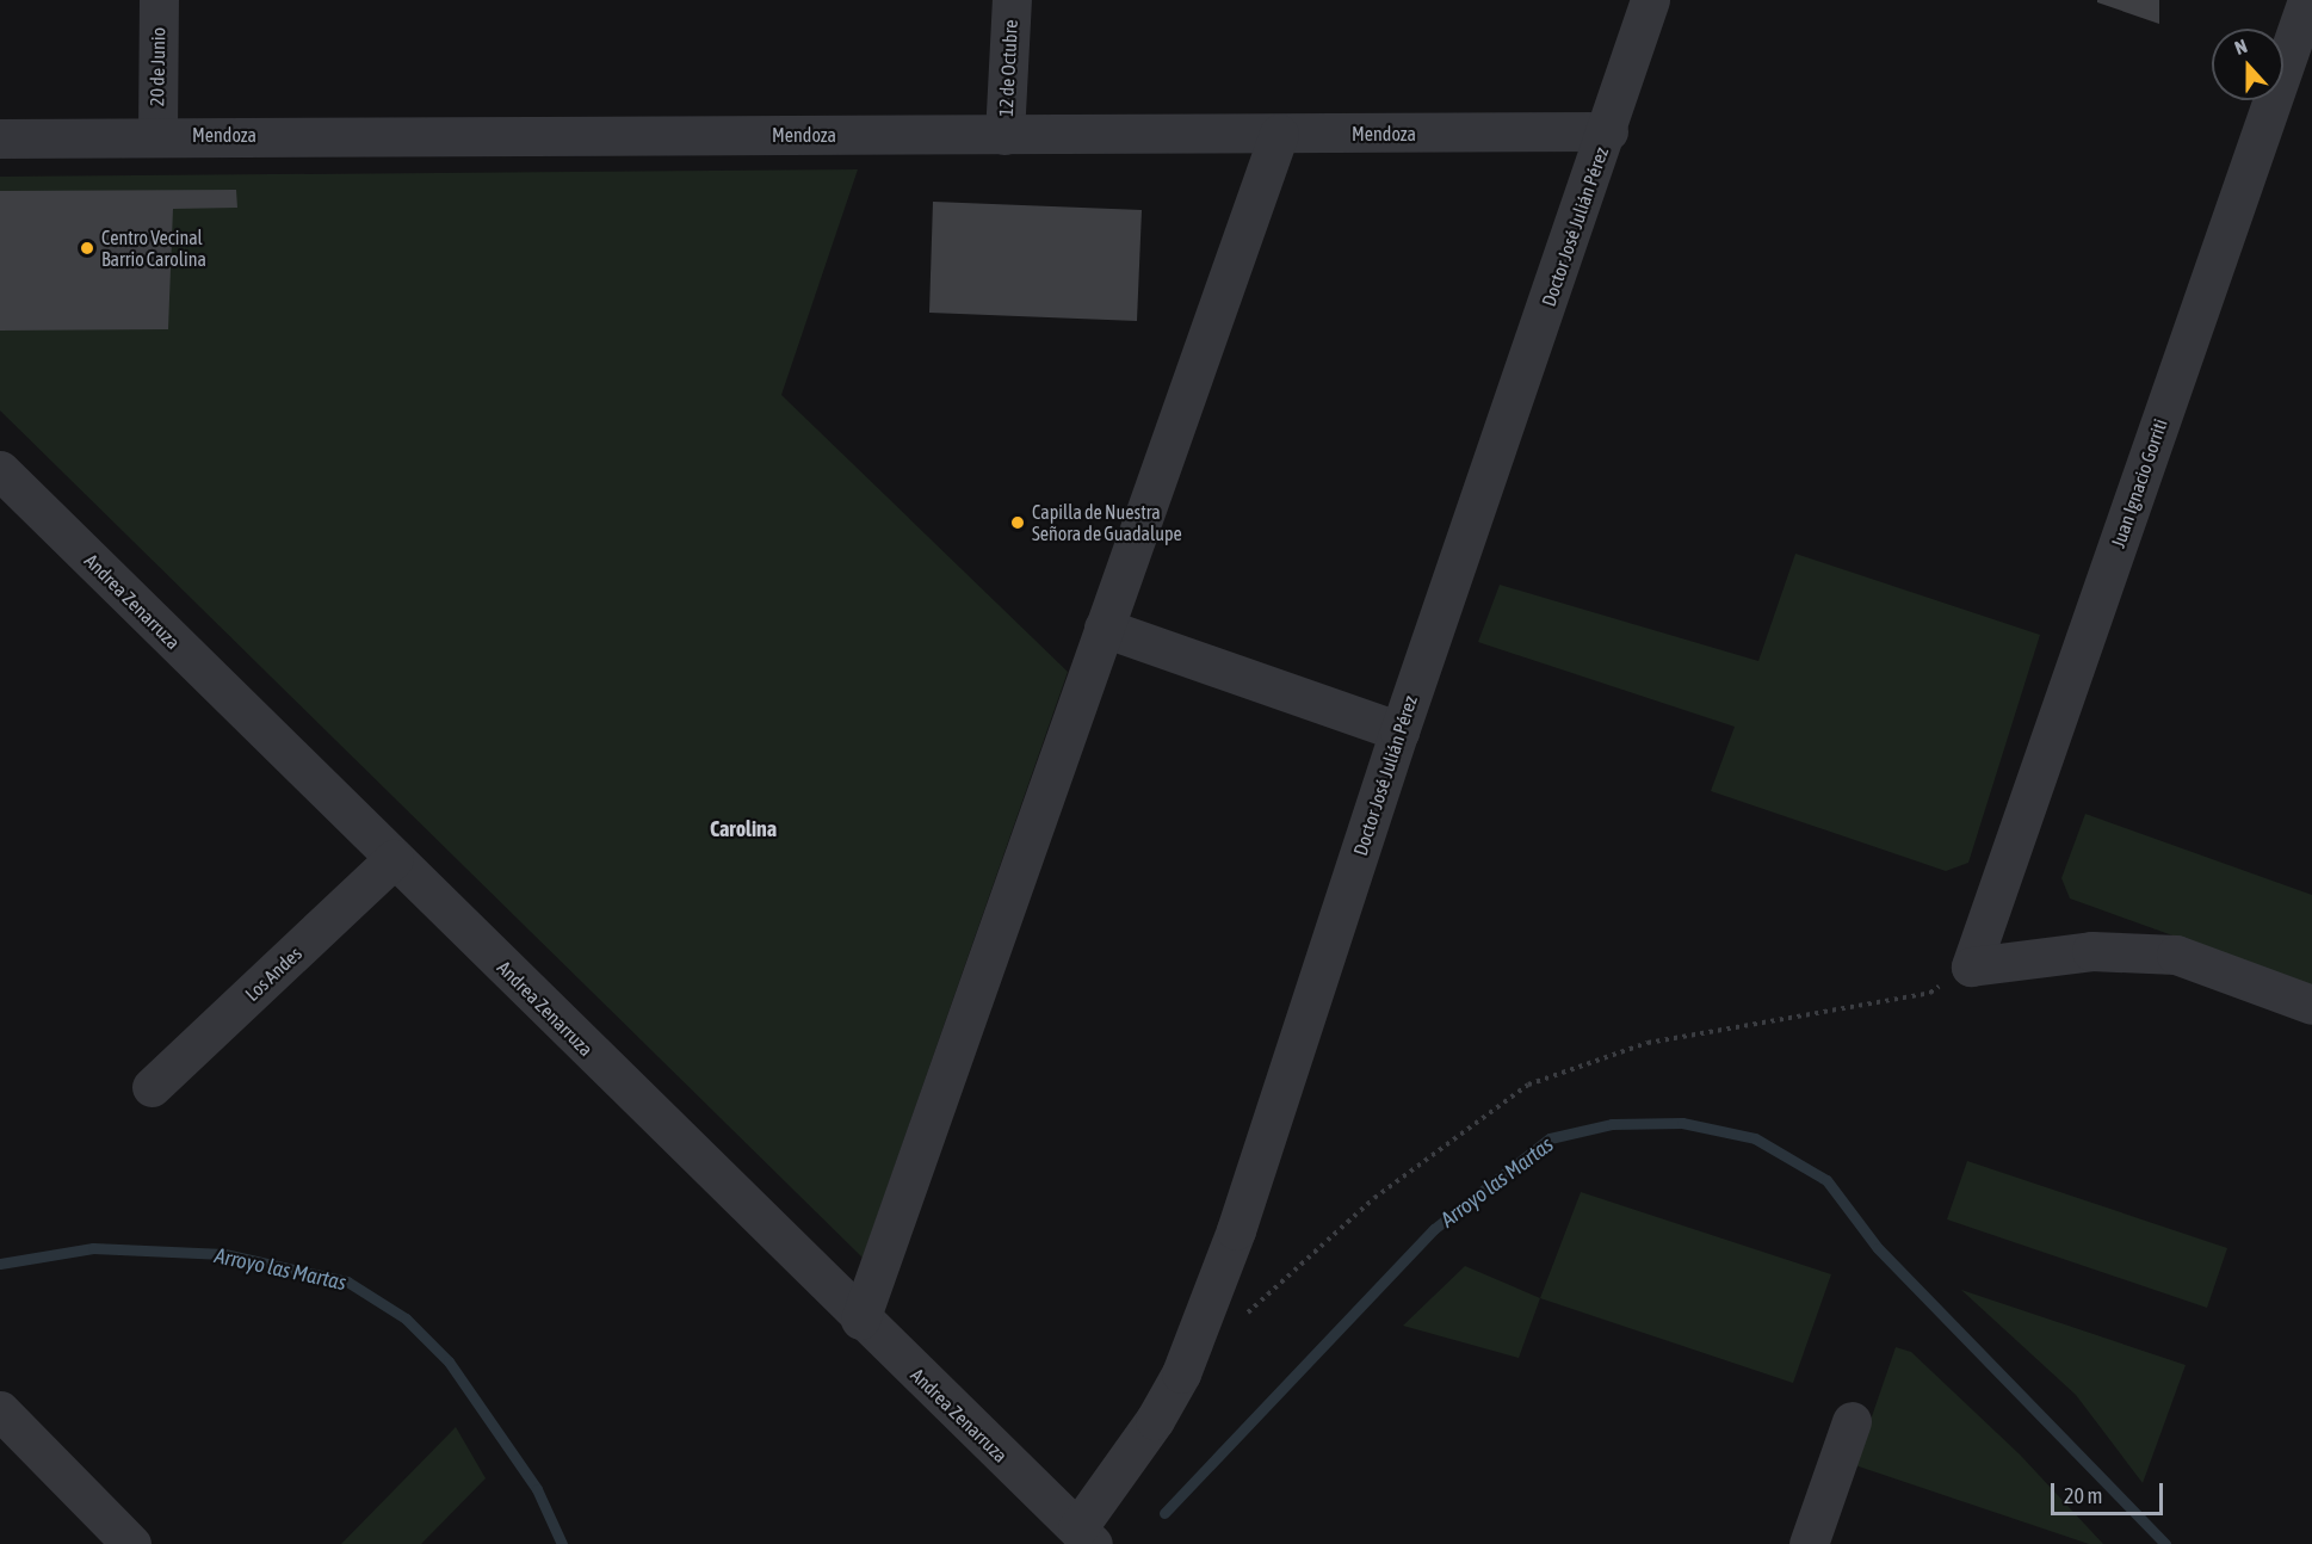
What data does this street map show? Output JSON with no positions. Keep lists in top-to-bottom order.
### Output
{
  "streets": {
    "street": [
      "20 de Junio",
      "12 de Octubre",
      "Mendoza",
      "Doctor José Julián Pérez",
      "Juan Ignacio Gorriti",
      "Andrea Zenarruza",
      "Los Andes"
    ]
  },
  "crossings": [
    ["20 de Junio", "Mendoza"],
    ["12 de Octubre", "Mendoza"],
    ["Mendoza", "Doctor José Julián Pérez"],
    ["Doctor José Julián Pérez", "Andrea Zenarruza"],
    ["Andrea Zenarruza", "Los Andes"]
  ],
  "districts": ["Carolina"],
  "water": ["Arroyo las Martas"],
  "places": ["Centro Vecinal Barrio Carolina", "Capilla de Nuestra Señora de Guadalupe"],
  "scale_bar": "20 m",
  "north": "top"
}
